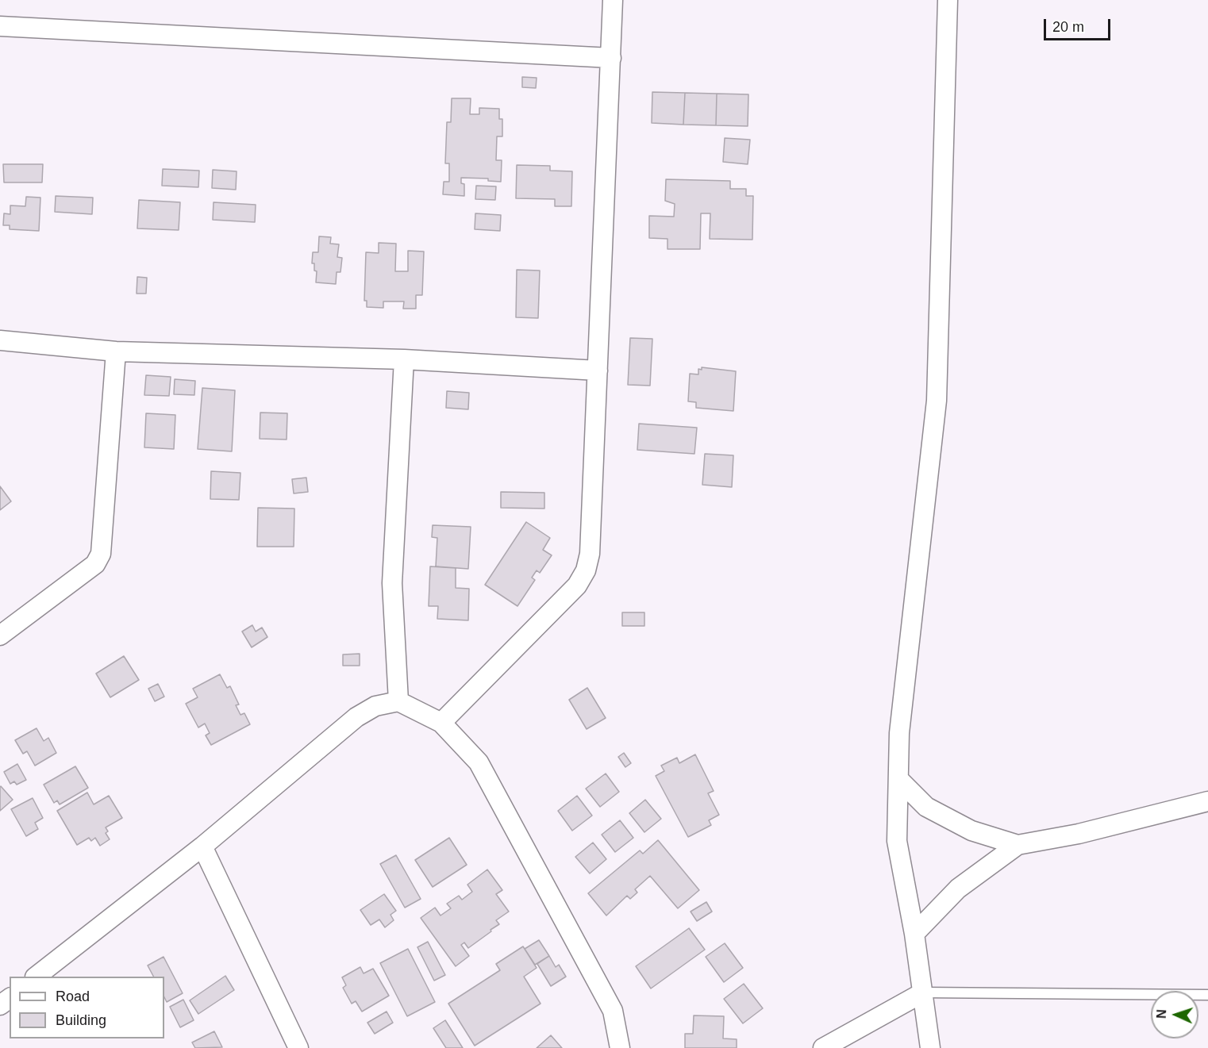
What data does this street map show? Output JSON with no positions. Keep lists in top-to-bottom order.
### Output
{
  "legend": ["Road", "Building"],
  "scale_bar": "20 m",
  "north": "left"
}
